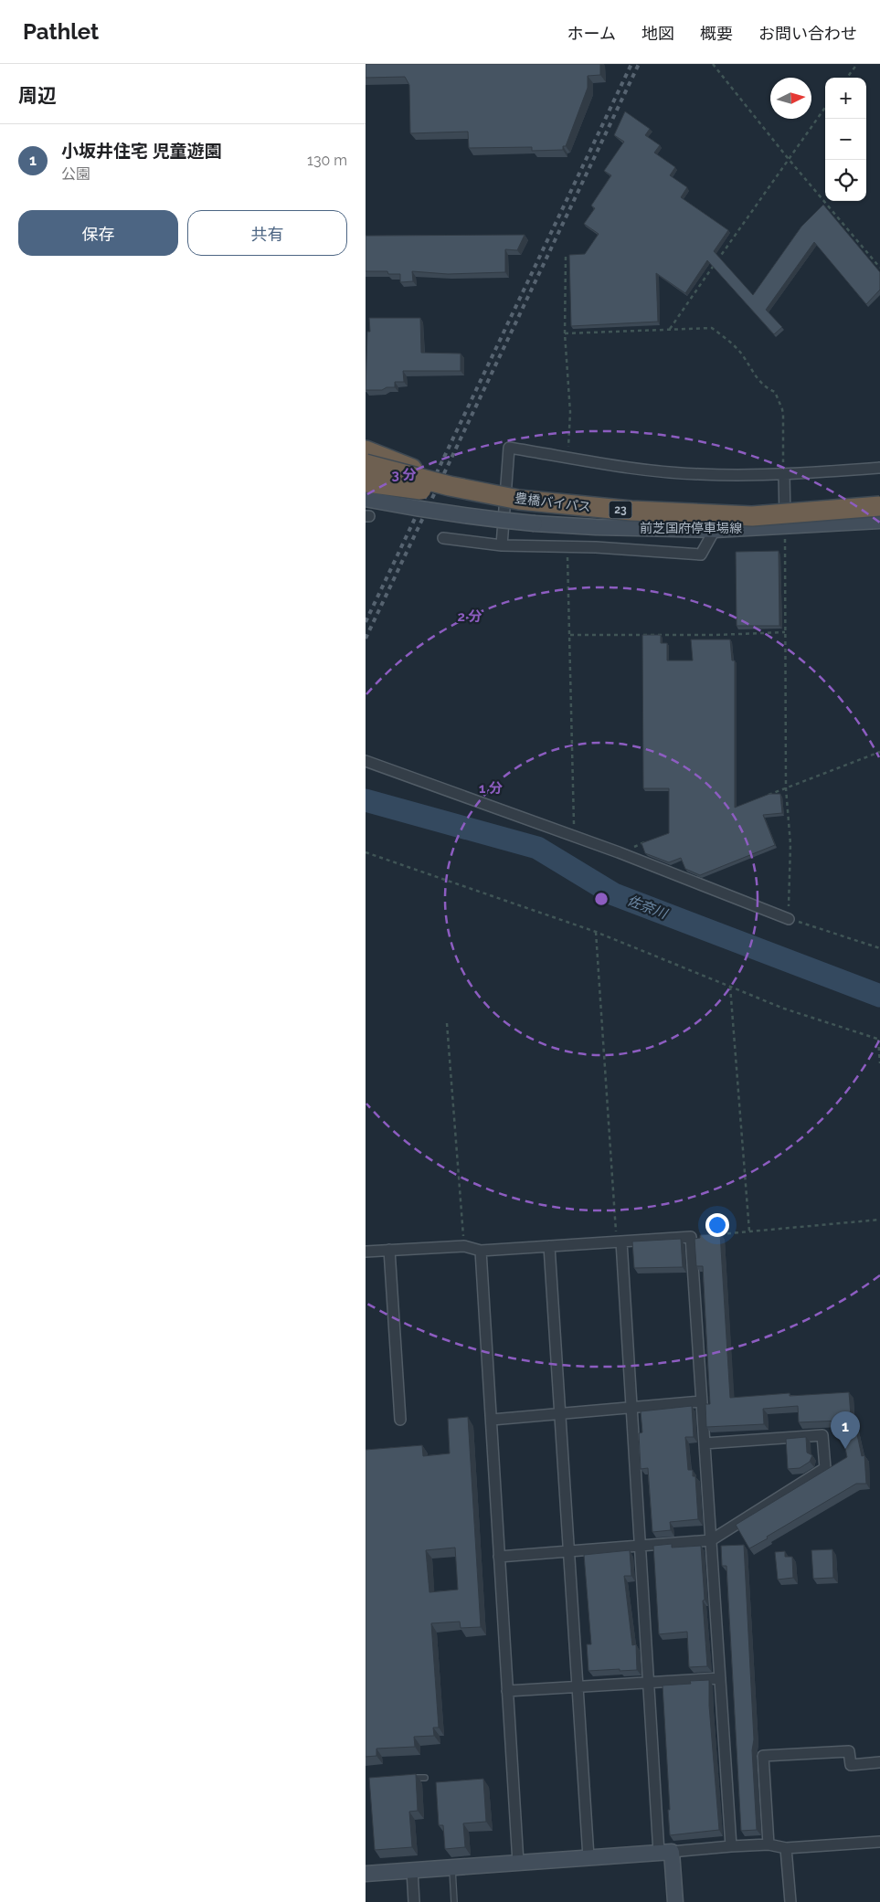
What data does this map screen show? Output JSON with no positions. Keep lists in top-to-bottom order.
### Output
{
  "streets": {
    "highway": ["豊橋バイパス", "23"],
    "main road": ["前芝国府停車場線"]
  },
  "water": ["佐奈川"],
  "north": "right",
  "page": {
    "header": "Pathlet",
    "nav": [
      "ホーム",
      "地図",
      "概要",
      "お問い合わせ"
    ],
    "heading": "周辺",
    "map_buttons": ["+", "−"],
    "list": [
      {
        "mark": "1",
        "name": "小坂井住宅 児童遊園",
        "note": "公園",
        "value": "130 m"
      }
    ],
    "buttons": ["保存", "共有"],
    "pins": "1"
  },
  "rings": ["3 分", "2 分", "1 分"]
}
